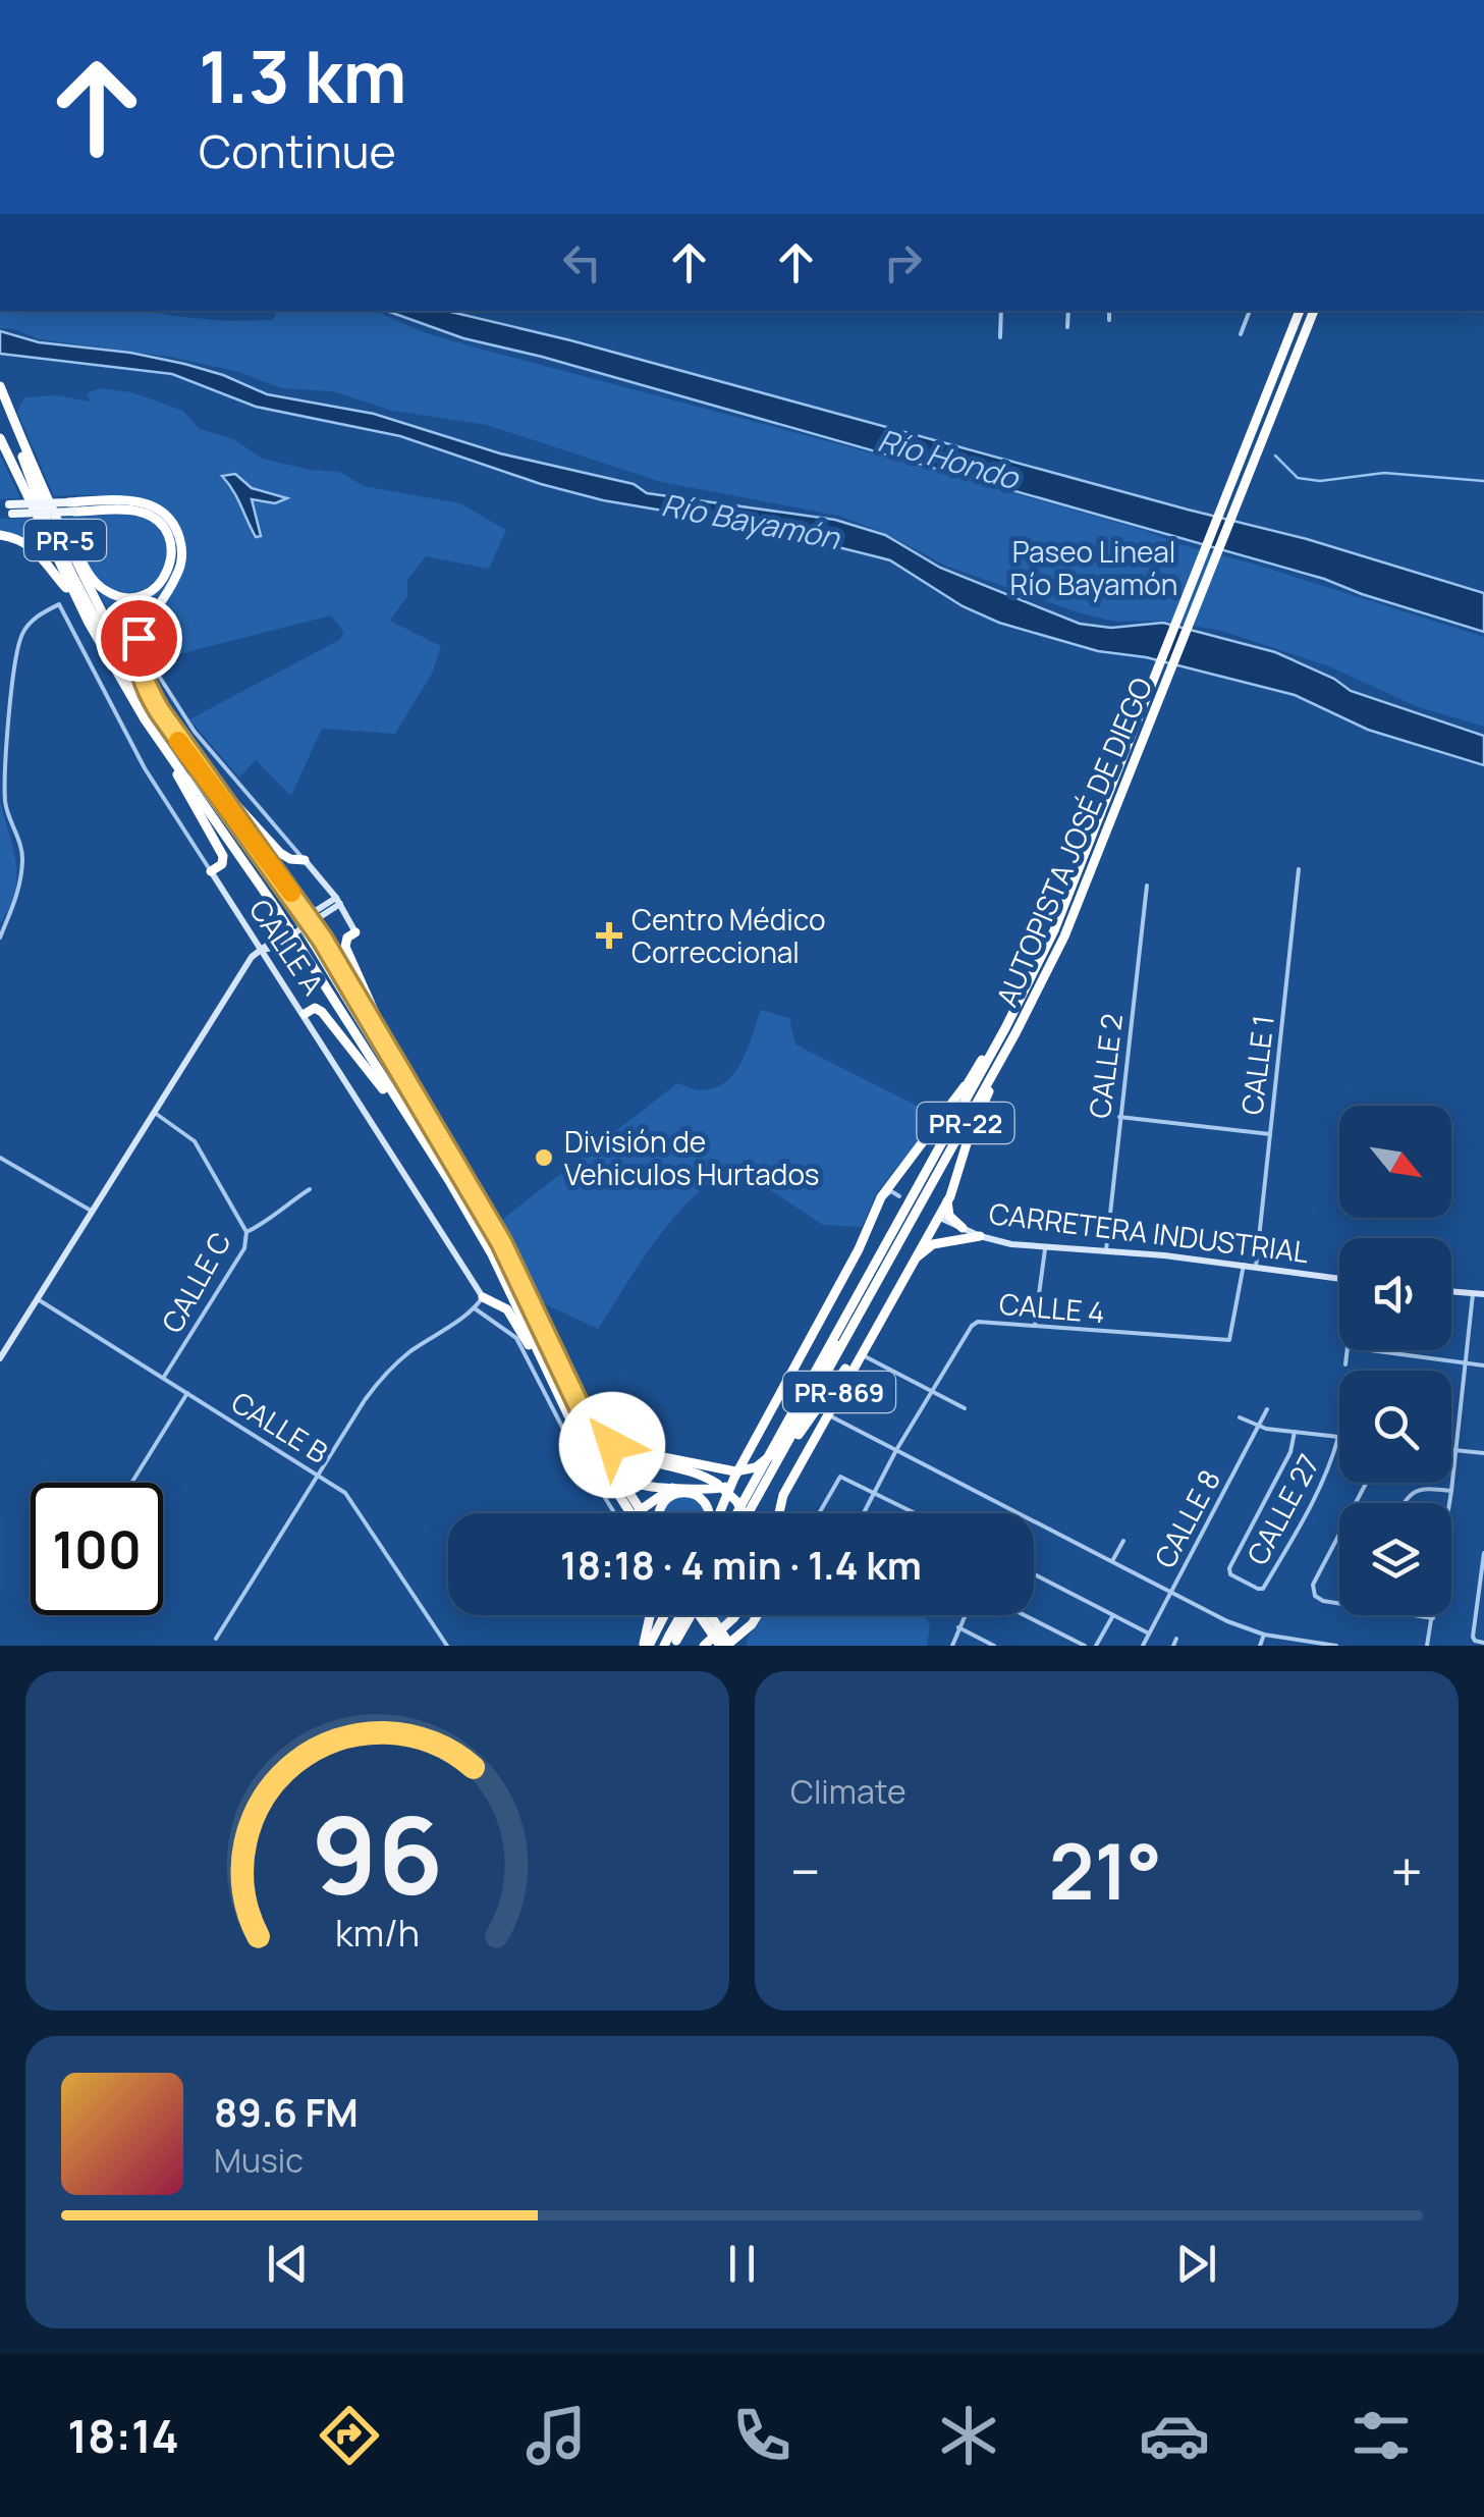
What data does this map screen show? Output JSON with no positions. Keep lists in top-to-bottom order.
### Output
{
  "streets": {
    "highway": [
      "PR-5",
      "AUTOPISTA JOSÉ DE DIEGO",
      "PR-22",
      "PR-869"
    ],
    "street": [
      "CALLE A",
      "CALLE 1",
      "CALLE 2",
      "CARRETERA INDUSTRIAL",
      "CALLE C",
      "CALLE 4",
      "CALLE B",
      "CALLE 27",
      "CALLE 8"
    ]
  },
  "crossings": [
    ["CALLE 1", "CARRETERA INDUSTRIAL"],
    ["CALLE 2", "CARRETERA INDUSTRIAL"],
    ["CARRETERA INDUSTRIAL", "CALLE 4"],
    ["CALLE C", "CALLE B"]
  ],
  "water": ["Río Hondo", "Río Bayamón"],
  "parks": ["Paseo Lineal Río Bayamón"],
  "places": {
    "health": ["Centro Médico Correccional"],
    "other": ["División de Vehiculos Hurtados"]
  },
  "north": "bottom right",
  "page": {
    "turn": ["1.3 km", "Continue"],
    "limit": "100",
    "trip": "18:18 · 4 min · 1.4 km",
    "tile": "Climate",
    "heat": ["−", "21°", "+"],
    "song": ["89.6 FM", "Music"],
    "tabs": "18:14",
    "gauge": ["96", "km/h"]
  }
}
